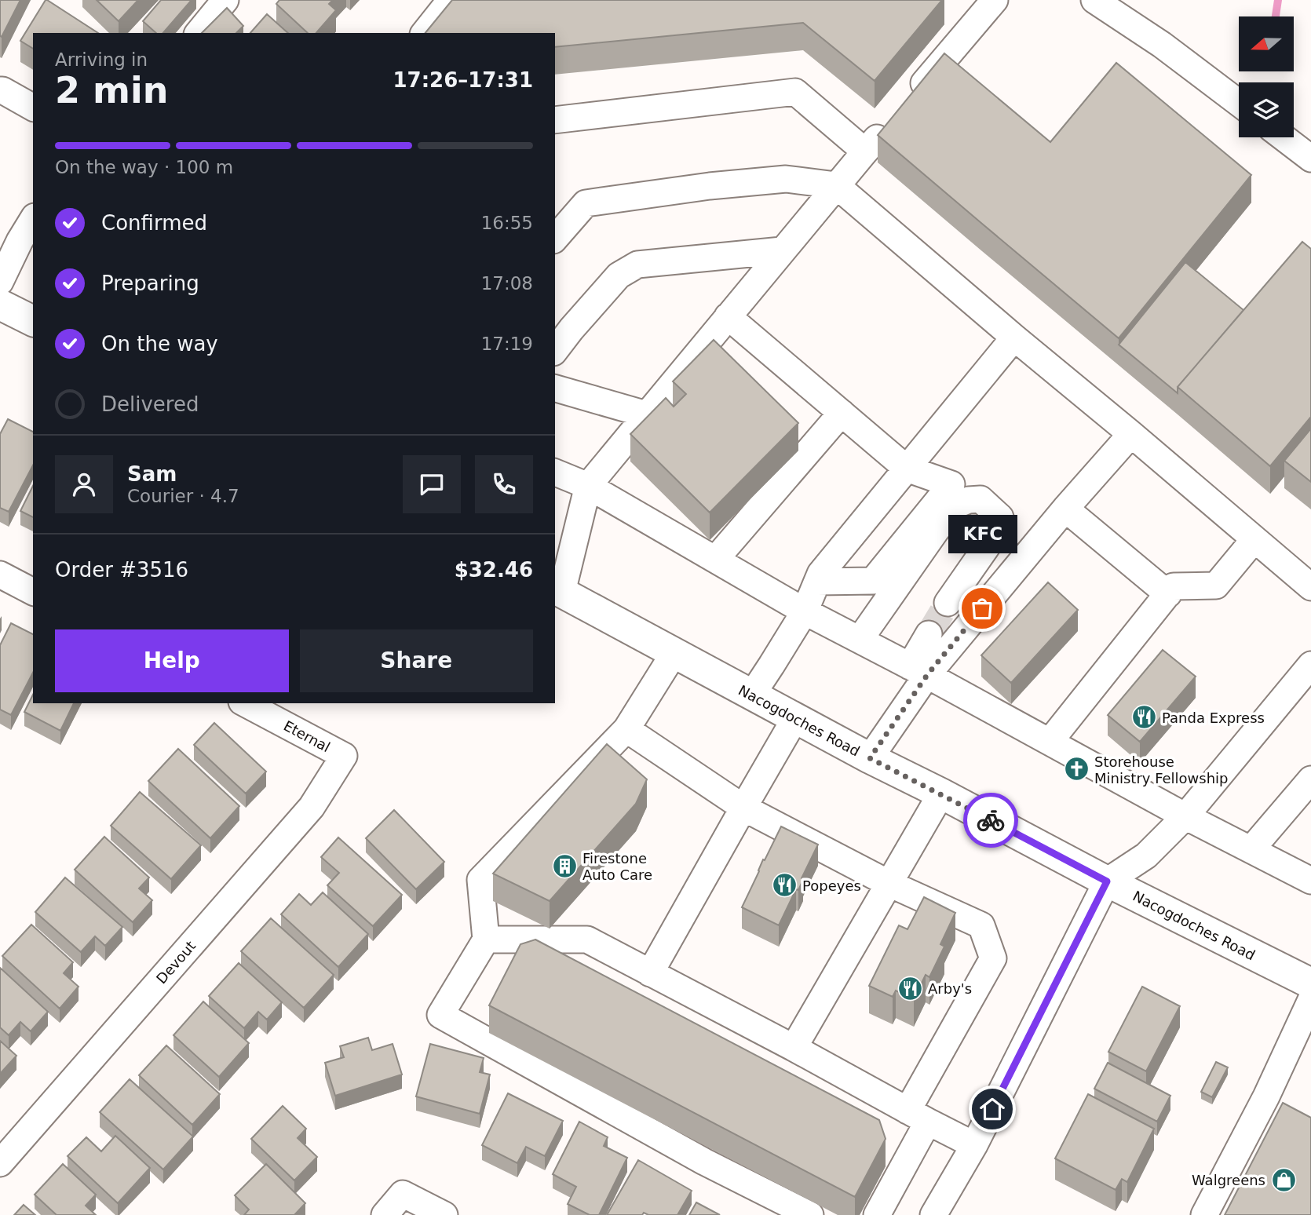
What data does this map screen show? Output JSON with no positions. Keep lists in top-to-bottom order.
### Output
{
  "streets": {
    "main road": ["Nacogdoches Road"],
    "street": ["Eternal", "Devout"]
  },
  "crossings": [
    ["Eternal", "Devout"]
  ],
  "places": {
    "other": ["KFC"],
    "restaurant": ["Panda Express", "Popeyes", "Arby's"],
    "church": ["Storehouse Ministry Fellowship"],
    "building": ["Firestone Auto Care"],
    "shop": ["Walgreens"]
  },
  "north": "left",
  "page": {
    "heading": ["2 min", "Arriving in", "17:26–17:31"],
    "panel": [
      "Sam",
      "Courier · 4.7",
      "Order #3516",
      "$32.46"
    ],
    "bar": "On the way · 100 m",
    "list": [
      ["Confirmed", "16:55"],
      ["Preparing", "17:08"],
      ["On the way", "17:19"],
      "Delivered"
    ],
    "bubble": "KFC",
    "buttons": ["Help", "Share"]
  }
}
